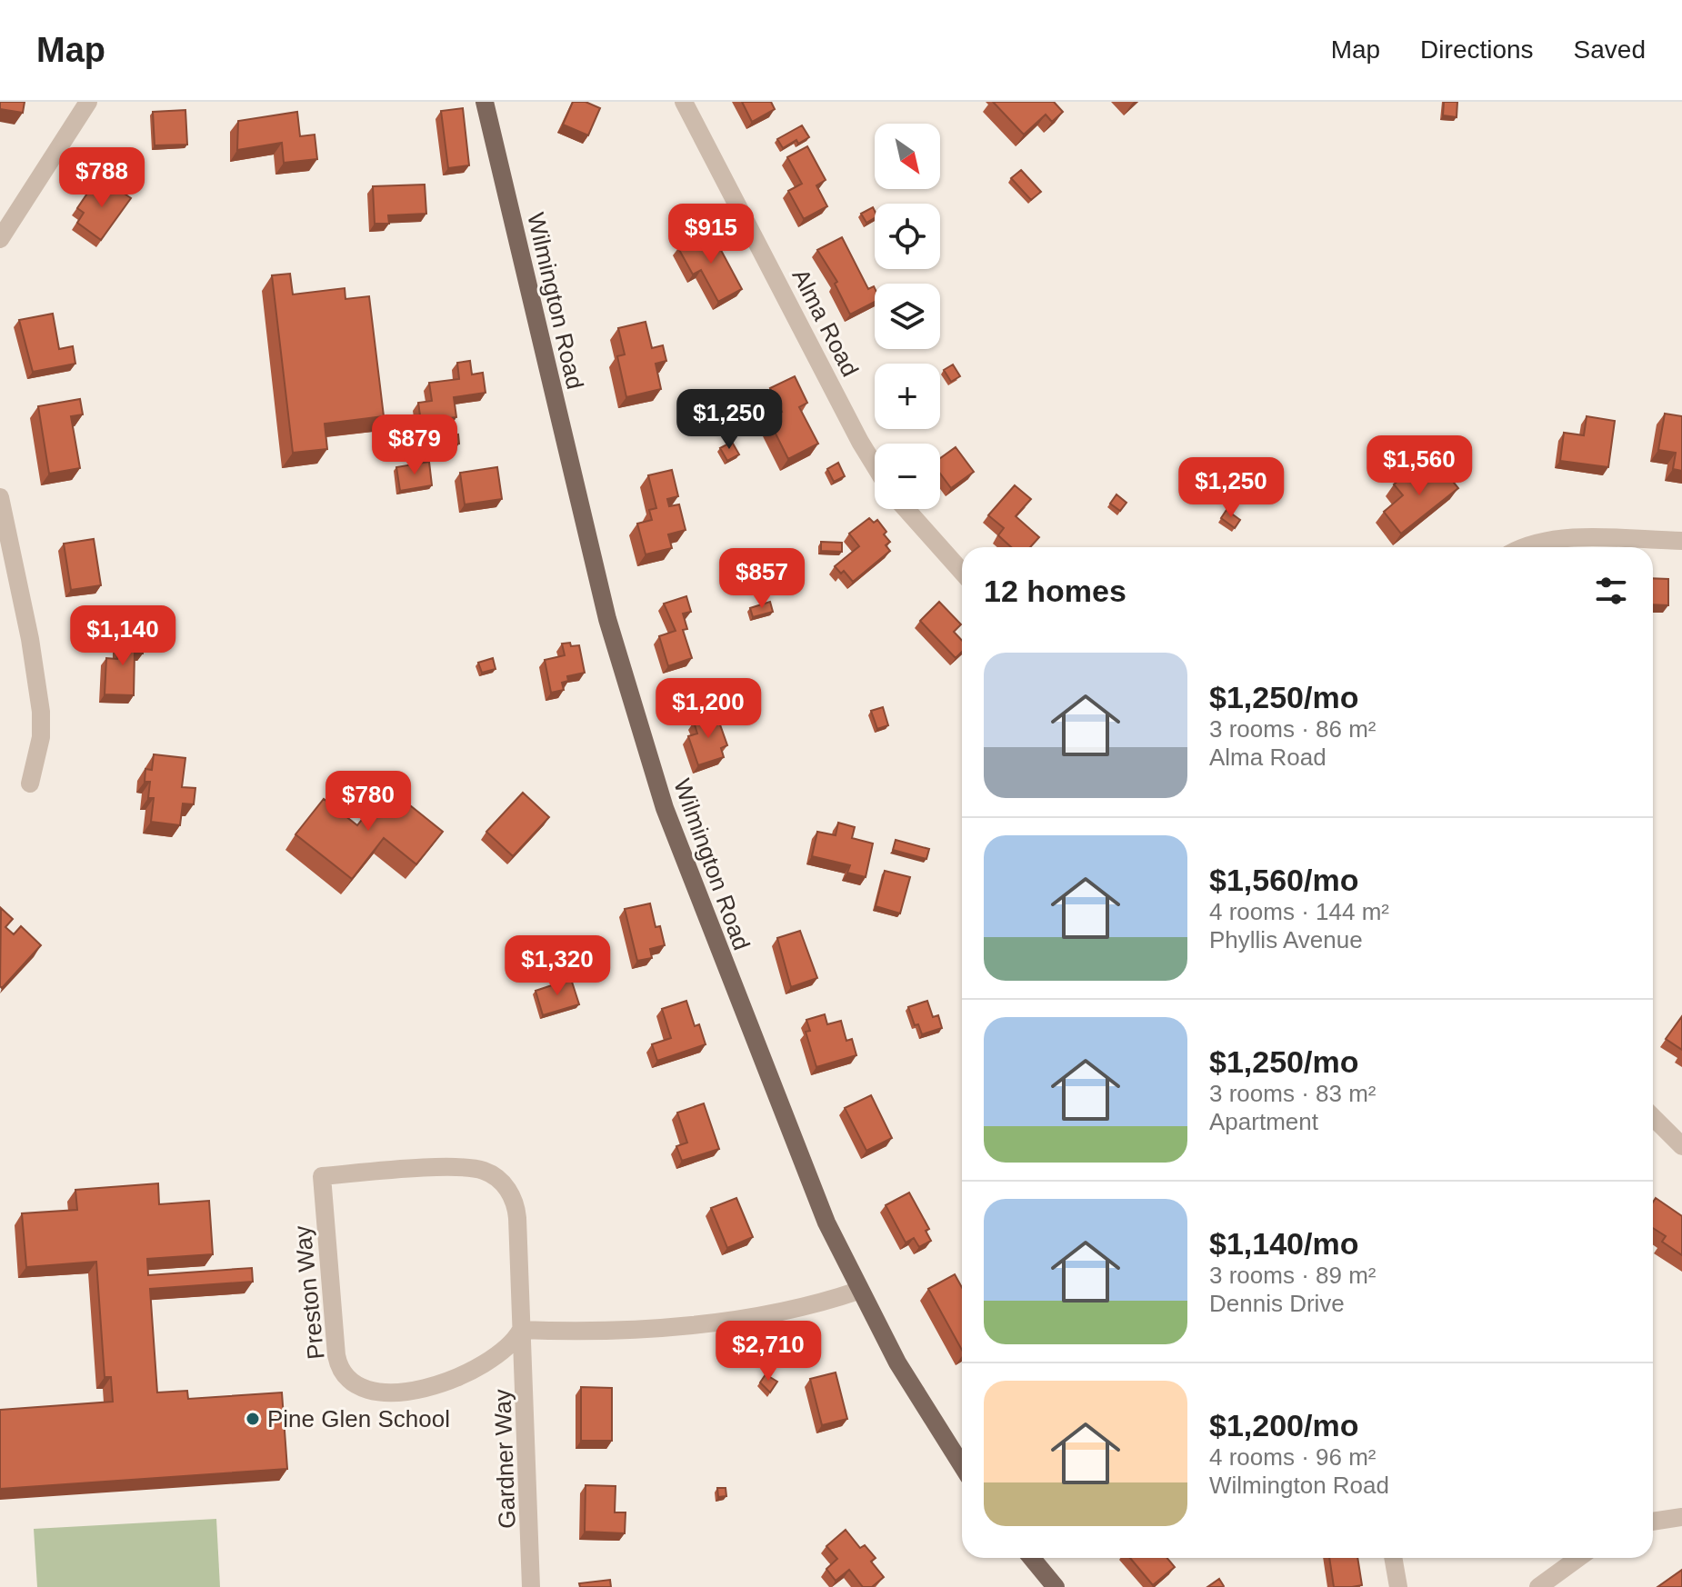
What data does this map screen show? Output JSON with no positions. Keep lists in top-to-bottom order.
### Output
{
  "streets": {
    "main road": ["Wilmington Road"],
    "street": ["Alma Road", "Preston Way", "Gardner Way"]
  },
  "crossings": [
    ["Preston Way", "Gardner Way"]
  ],
  "places": ["Pine Glen School"],
  "north": "bottom right",
  "page": {
    "header": "Map",
    "nav": ["Map", "Directions", "Saved"],
    "map_buttons": ["+", "−"],
    "price": [
      "$788",
      "$915",
      "$1,250",
      "$879",
      "$1,560",
      "$1,250",
      "$857",
      "$1,140",
      "$1,200",
      "$780",
      "$1,320",
      "$2,710"
    ],
    "heading": "12 homes",
    "list": [
      {
        "name": "$1,250/mo",
        "note": "3 rooms · 86 m² · Alma Road"
      },
      {
        "name": "$1,560/mo",
        "note": "4 rooms · 144 m² · Phyllis Avenue"
      },
      {
        "name": "$1,250/mo",
        "note": "3 rooms · 83 m² · Apartment"
      },
      {
        "name": "$1,140/mo",
        "note": "3 rooms · 89 m² · Dennis Drive"
      },
      {
        "name": "$1,200/mo",
        "note": "4 rooms · 96 m² · Wilmington Road"
      }
    ]
  }
}
